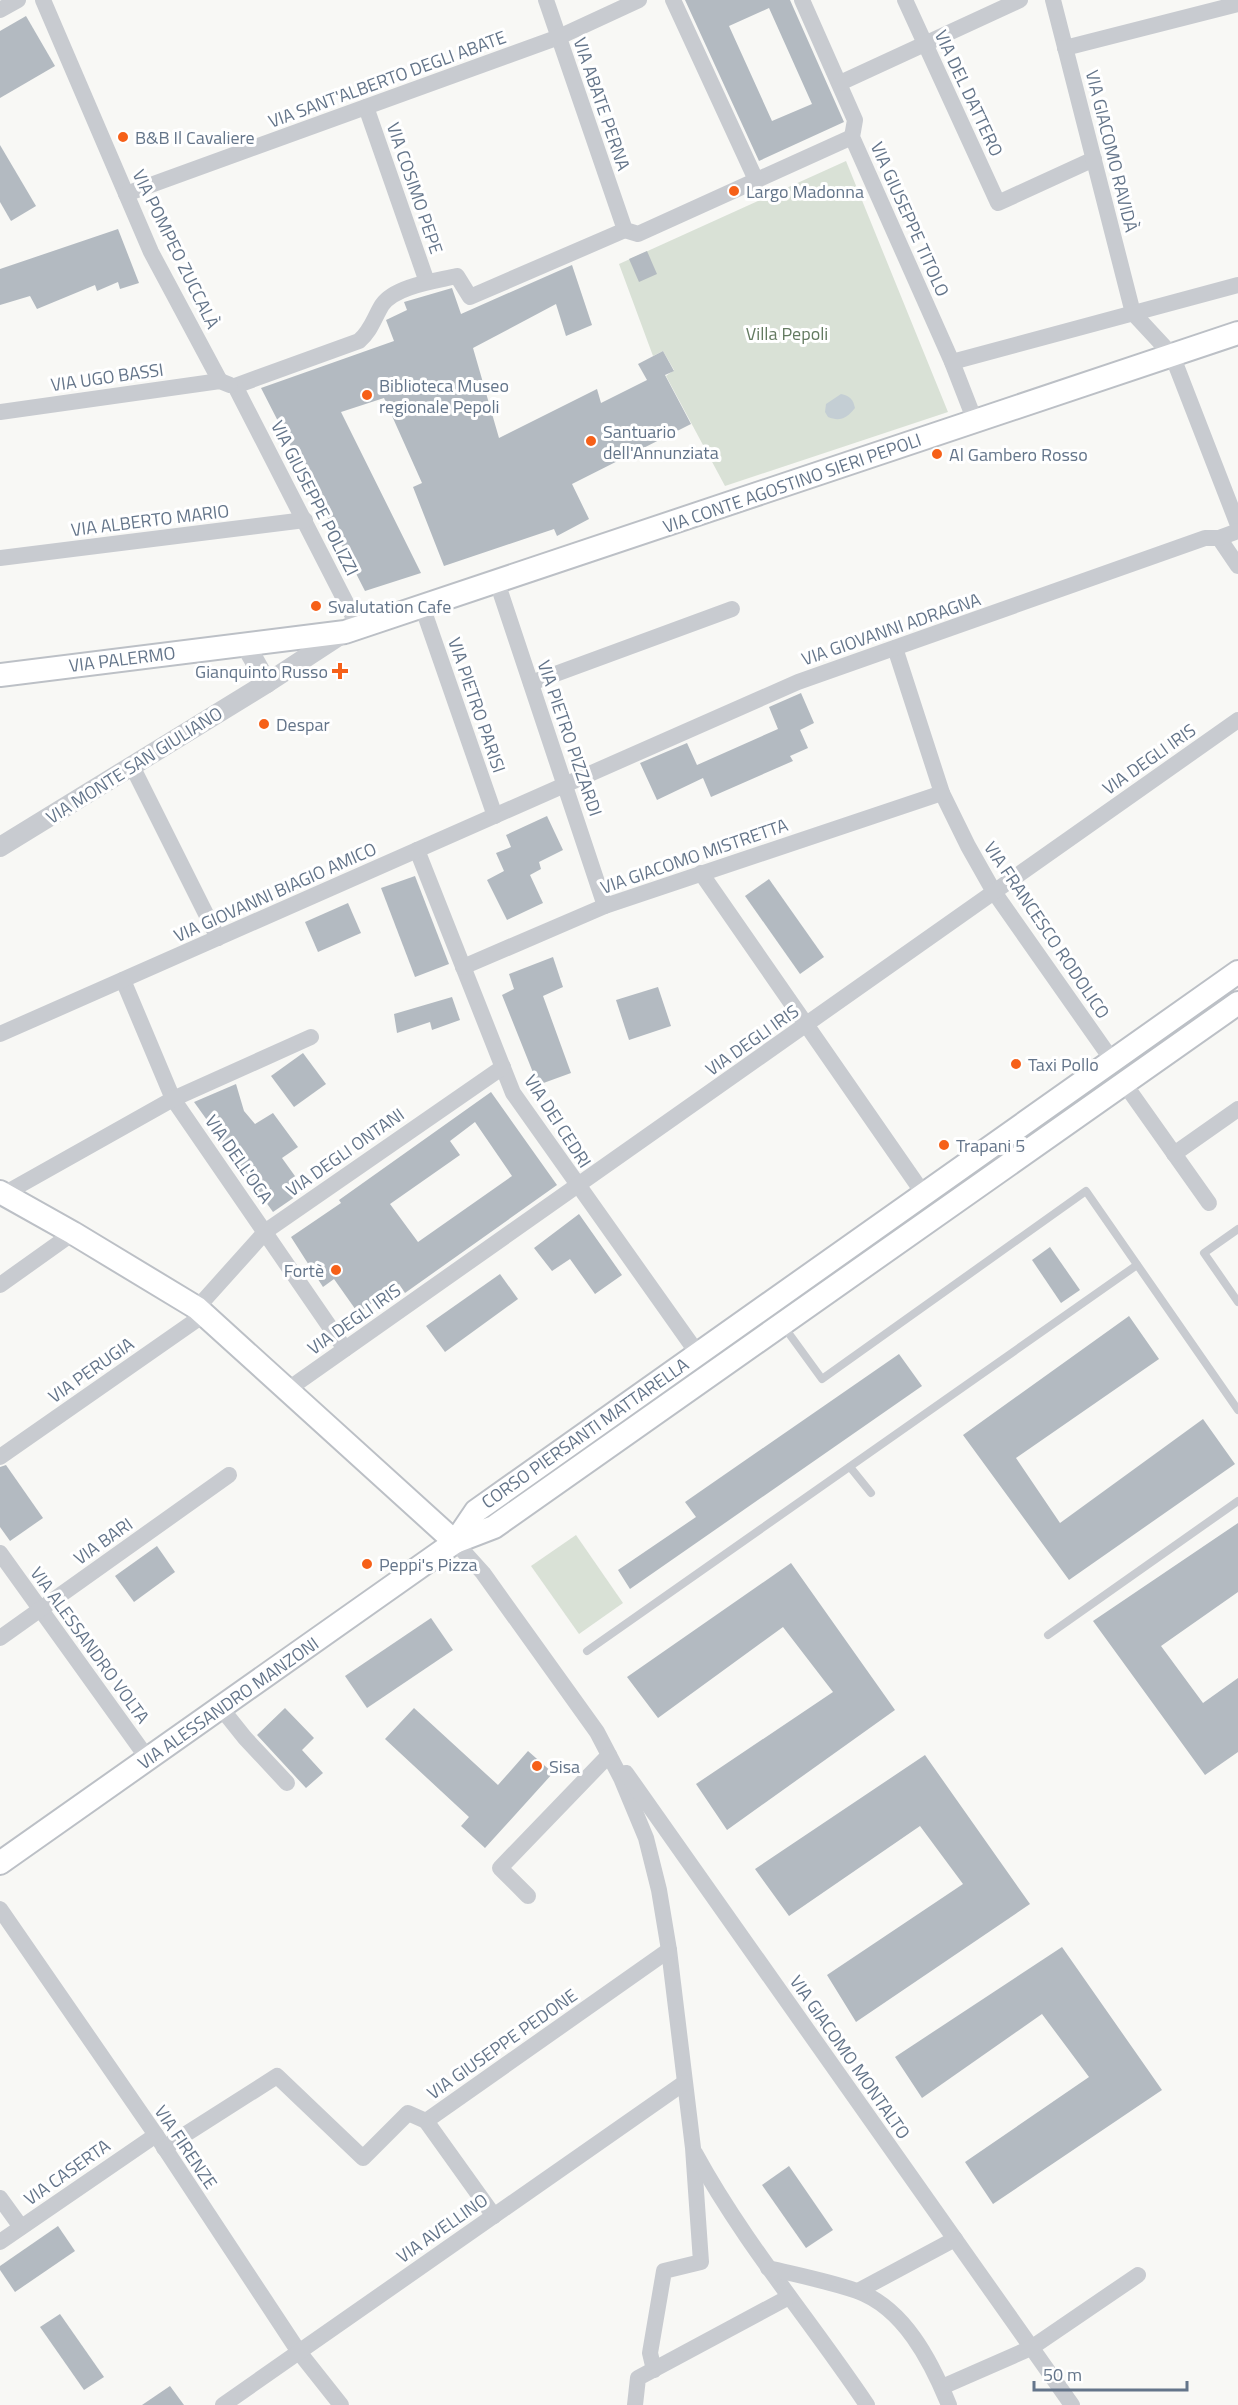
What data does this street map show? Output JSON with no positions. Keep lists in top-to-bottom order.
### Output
{
  "streets": {
    "main road": [
      "VIA CONTE AGOSTINO SIERI PEPOLI",
      "VIA PALERMO",
      "CORSO PIERSANTI MATTARELLA",
      "VIA ALESSANDRO MANZONI"
    ],
    "street": [
      "VIA SANT'ALBERTO DEGLI ABATE",
      "VIA DEL DATTERO",
      "VIA ABATE PERNA",
      "VIA GIACOMO RAVIDÀ",
      "VIA COSIMO PEPE",
      "VIA GIUSEPPE TITOLO",
      "VIA POMPEO ZUCCALÀ",
      "VIA UGO BASSI",
      "VIA GIUSEPPE POLIZZI",
      "VIA ALBERTO MARIO",
      "VIA GIOVANNI ADRAGNA",
      "VIA PIETRO PARISI",
      "VIA PIETRO PIZZARDI",
      "VIA DEGLI IRIS",
      "VIA MONTE SAN GIULIANO",
      "VIA GIACOMO MISTRETTA",
      "VIA GIOVANNI BIAGIO AMICO",
      "VIA FRANCESCO RODOLICO",
      "VIA DEI CEDRI",
      "VIA DEGLI ONTANI",
      "VIA DELL'OCA",
      "VIA PERUGIA",
      "VIA BARI",
      "VIA ALESSANDRO VOLTA",
      "VIA GIUSEPPE PEDONE",
      "VIA GIACOMO MONTALTO",
      "VIA FIRENZE",
      "VIA CASERTA",
      "VIA AVELLINO"
    ]
  },
  "crossings": [
    ["VIA SANT'ALBERTO DEGLI ABATE", "VIA ABATE PERNA"],
    ["VIA SANT'ALBERTO DEGLI ABATE", "VIA COSIMO PEPE"],
    ["VIA SANT'ALBERTO DEGLI ABATE", "VIA POMPEO ZUCCALÀ"],
    ["VIA DEL DATTERO", "VIA GIACOMO RAVIDÀ"],
    ["VIA ABATE PERNA", "VIA UGO BASSI"],
    ["VIA COSIMO PEPE", "VIA UGO BASSI"],
    ["VIA GIUSEPPE TITOLO", "VIA CONTE AGOSTINO SIERI PEPOLI"],
    ["VIA POMPEO ZUCCALÀ", "VIA UGO BASSI"],
    ["VIA POMPEO ZUCCALÀ", "VIA GIUSEPPE POLIZZI"],
    ["VIA UGO BASSI", "VIA GIUSEPPE POLIZZI"],
    ["VIA CONTE AGOSTINO SIERI PEPOLI", "VIA GIUSEPPE POLIZZI"],
    ["VIA CONTE AGOSTINO SIERI PEPOLI", "VIA PALERMO"],
    ["VIA CONTE AGOSTINO SIERI PEPOLI", "VIA PIETRO PARISI"],
    ["VIA CONTE AGOSTINO SIERI PEPOLI", "VIA PIETRO PIZZARDI"],
    ["VIA CONTE AGOSTINO SIERI PEPOLI", "VIA MONTE SAN GIULIANO"],
    ["VIA GIUSEPPE POLIZZI", "VIA ALBERTO MARIO"],
    ["VIA GIOVANNI ADRAGNA", "VIA PIETRO PIZZARDI"],
    ["VIA GIOVANNI ADRAGNA", "VIA GIOVANNI BIAGIO AMICO"],
    ["VIA GIOVANNI ADRAGNA", "VIA FRANCESCO RODOLICO"],
    ["VIA PIETRO PARISI", "VIA GIOVANNI BIAGIO AMICO"],
    ["VIA PIETRO PIZZARDI", "VIA GIACOMO MISTRETTA"],
    ["VIA PIETRO PIZZARDI", "VIA GIOVANNI BIAGIO AMICO"],
    ["VIA DEGLI IRIS", "VIA FRANCESCO RODOLICO"],
    ["VIA DEGLI IRIS", "VIA DEI CEDRI"],
    ["VIA DEGLI IRIS", "VIA DELL'OCA"],
    ["VIA GIACOMO MISTRETTA", "VIA FRANCESCO RODOLICO"],
    ["VIA GIACOMO MISTRETTA", "VIA DEI CEDRI"],
    ["VIA GIOVANNI BIAGIO AMICO", "VIA DEI CEDRI"],
    ["VIA GIOVANNI BIAGIO AMICO", "VIA DELL'OCA"],
    ["VIA FRANCESCO RODOLICO", "CORSO PIERSANTI MATTARELLA"],
    ["VIA DEI CEDRI", "VIA DEGLI ONTANI"],
    ["VIA DEI CEDRI", "CORSO PIERSANTI MATTARELLA"],
    ["VIA DEGLI ONTANI", "VIA DELL'OCA"],
    ["VIA DEGLI ONTANI", "VIA PERUGIA"],
    ["CORSO PIERSANTI MATTARELLA", "VIA ALESSANDRO MANZONI"],
    ["VIA BARI", "VIA ALESSANDRO VOLTA"],
    ["VIA ALESSANDRO VOLTA", "VIA ALESSANDRO MANZONI"],
    ["VIA GIUSEPPE PEDONE", "VIA FIRENZE"],
    ["VIA GIUSEPPE PEDONE", "VIA CASERTA"],
    ["VIA FIRENZE", "VIA CASERTA"],
    ["VIA FIRENZE", "VIA AVELLINO"]
  ],
  "parks": ["Villa Pepoli"],
  "places": {
    "other": [
      "B&B Il Cavaliere",
      "Largo Madonna",
      "Biblioteca Museo regionale Pepoli",
      "Santuario dell'Annunziata",
      "Al Gambero Rosso",
      "Svalutation Cafe",
      "Despar",
      "Taxi Pollo",
      "Trapani 5",
      "Fortè",
      "Peppi's Pizza",
      "Sisa"
    ],
    "health": ["Gianquinto Russo"]
  },
  "scale_bar": "50 m"
}
